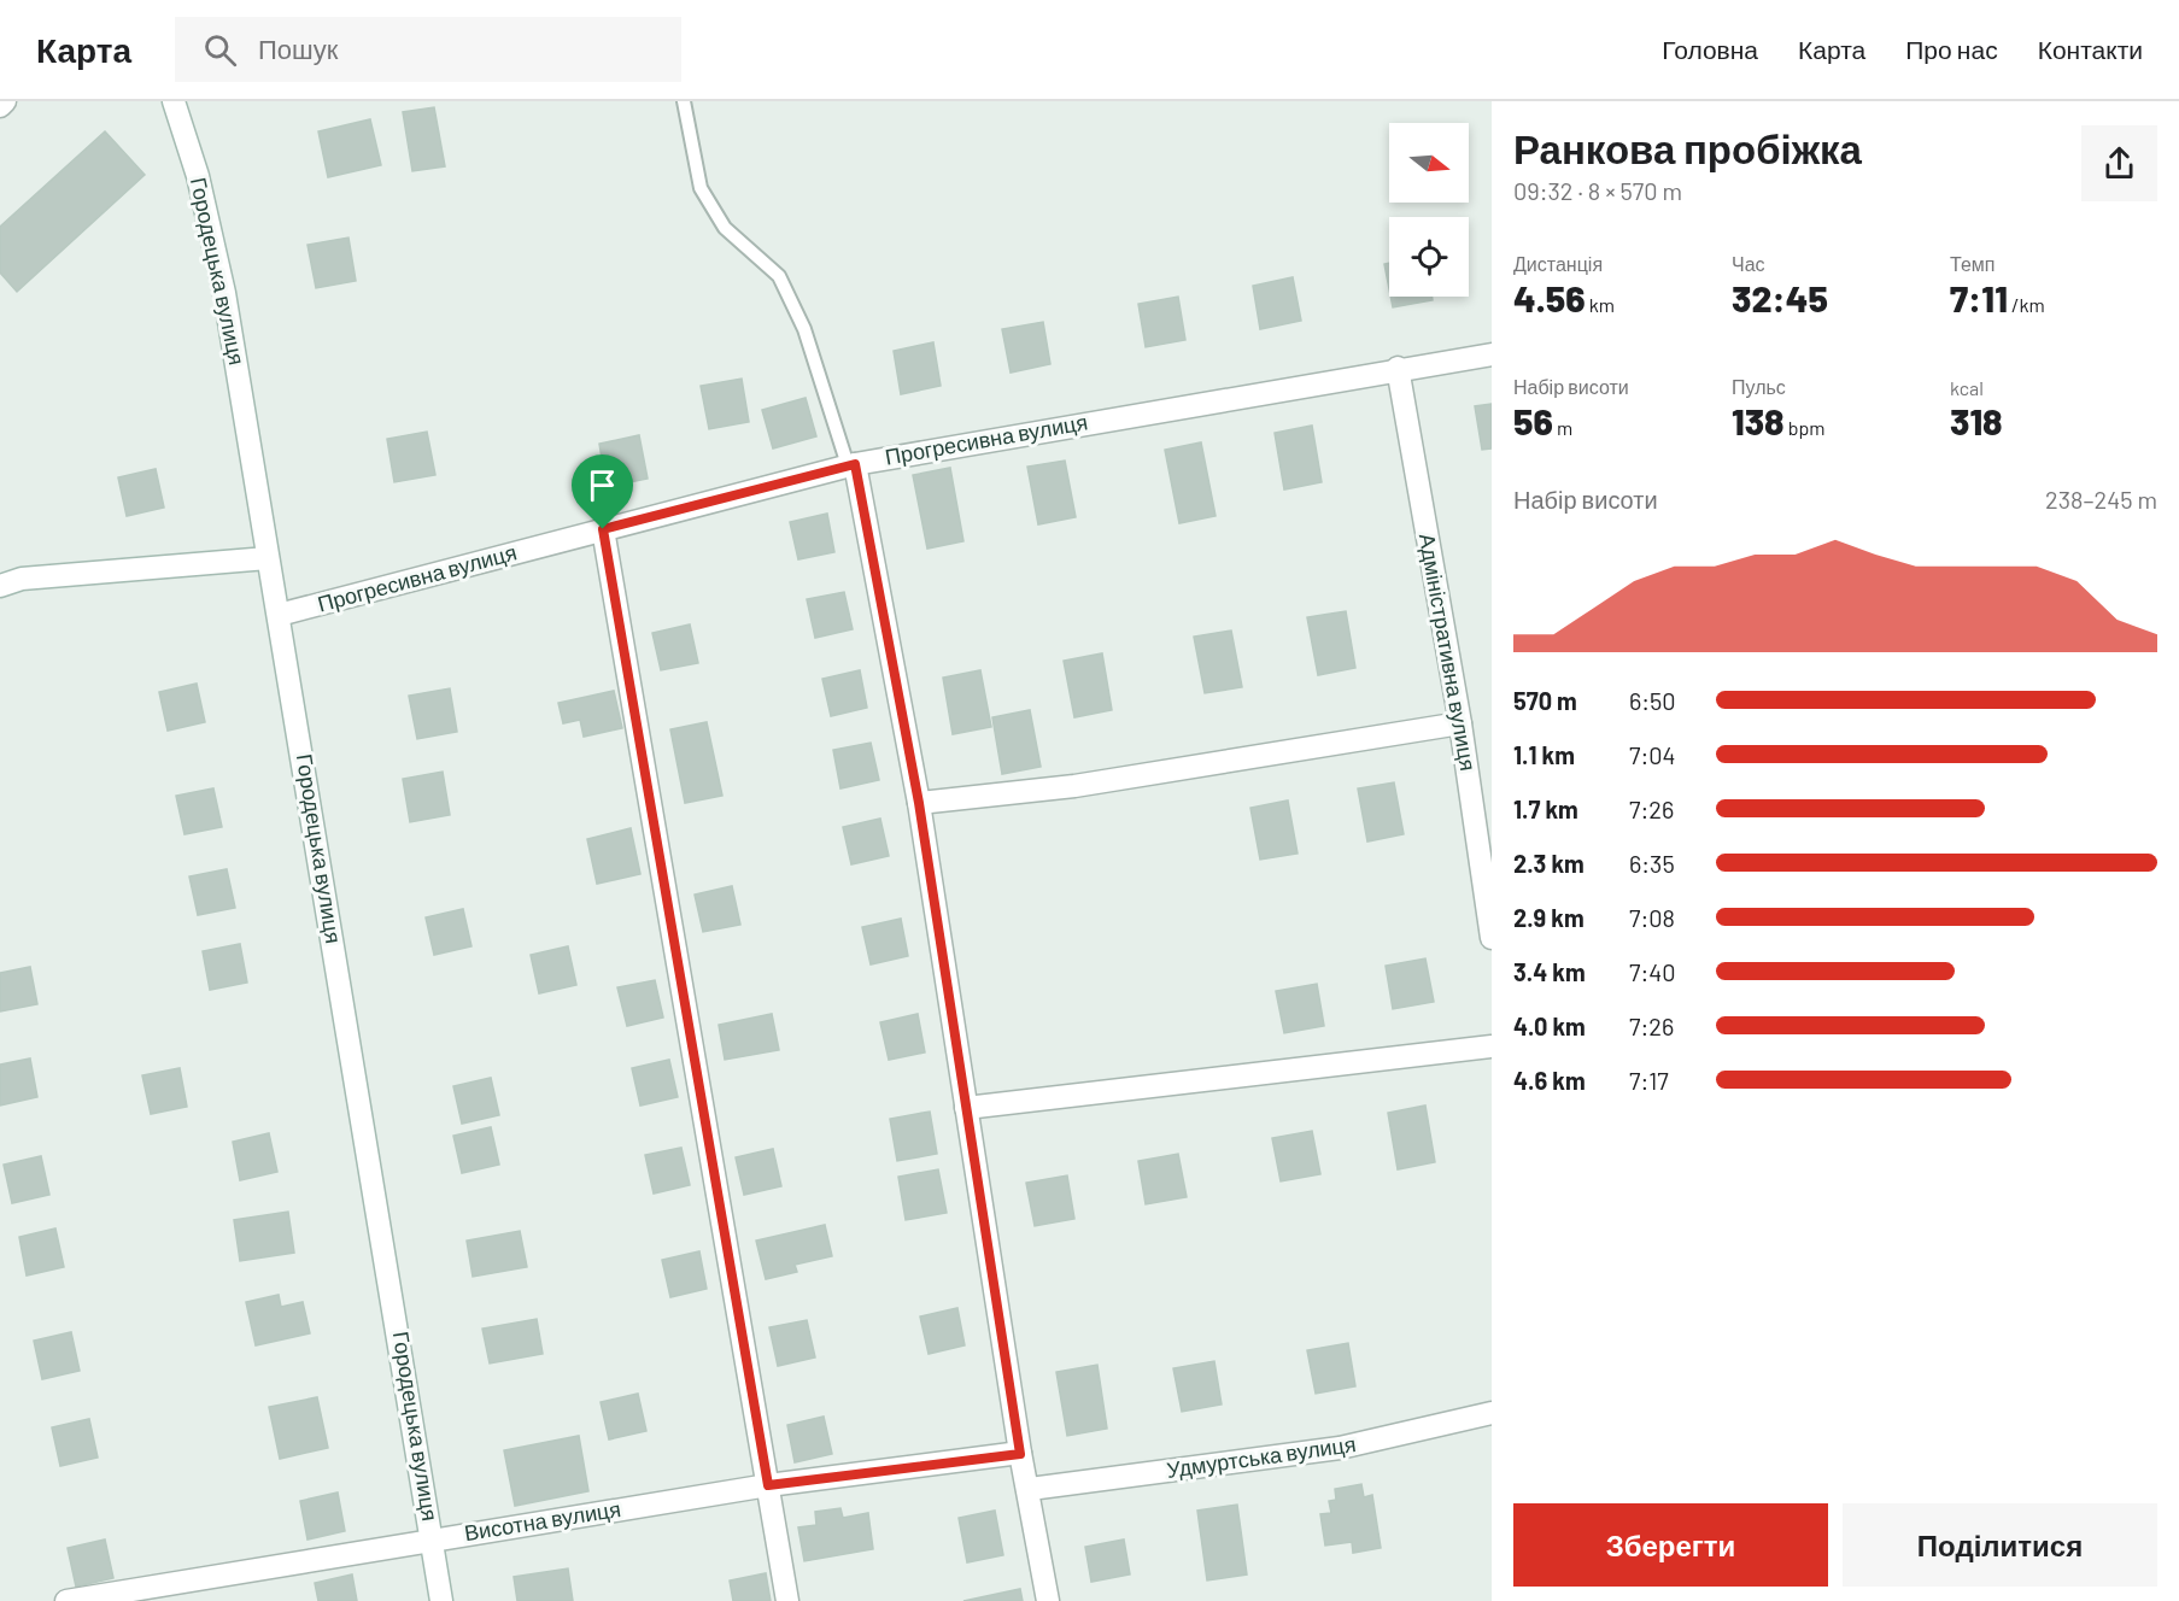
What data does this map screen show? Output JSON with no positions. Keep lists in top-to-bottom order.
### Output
{
  "streets": {
    "street": [
      "Городецька вулиця",
      "Прогресивна вулиця",
      "Адміністративна вулиця",
      "Удмуртська вулиця",
      "Висотна вулиця"
    ]
  },
  "crossings": [
    ["Городецька вулиця", "Прогресивна вулиця"],
    ["Городецька вулиця", "Висотна вулиця"],
    ["Прогресивна вулиця", "Адміністративна вулиця"]
  ],
  "north": "right",
  "page": {
    "header": "Карта",
    "search": "Пошук",
    "nav": [
      "Головна",
      "Карта",
      "Про нас",
      "Контакти"
    ],
    "heading": ["Ранкова пробіжка", "09:32 · 8 × 570 m"],
    "stats": [
      ["Дистанція", "4.56 km"],
      ["Час", "32:45"],
      ["Темп", "7:11 /km"],
      ["Набір висоти", "56 m"],
      ["Пульс", "138 bpm"],
      ["kcal", "318"]
    ],
    "chart": ["Набір висоти", "238–245 m"],
    "list": [
      {
        "name": "570 m",
        "note": "6:50"
      },
      {
        "name": "1.1 km",
        "note": "7:04"
      },
      {
        "name": "1.7 km",
        "note": "7:26"
      },
      {
        "name": "2.3 km",
        "note": "6:35"
      },
      {
        "name": "2.9 km",
        "note": "7:08"
      },
      {
        "name": "3.4 km",
        "note": "7:40"
      },
      {
        "name": "4.0 km",
        "note": "7:26"
      },
      {
        "name": "4.6 km",
        "note": "7:17"
      }
    ],
    "buttons": ["Зберегти", "Поділитися"]
  }
}
